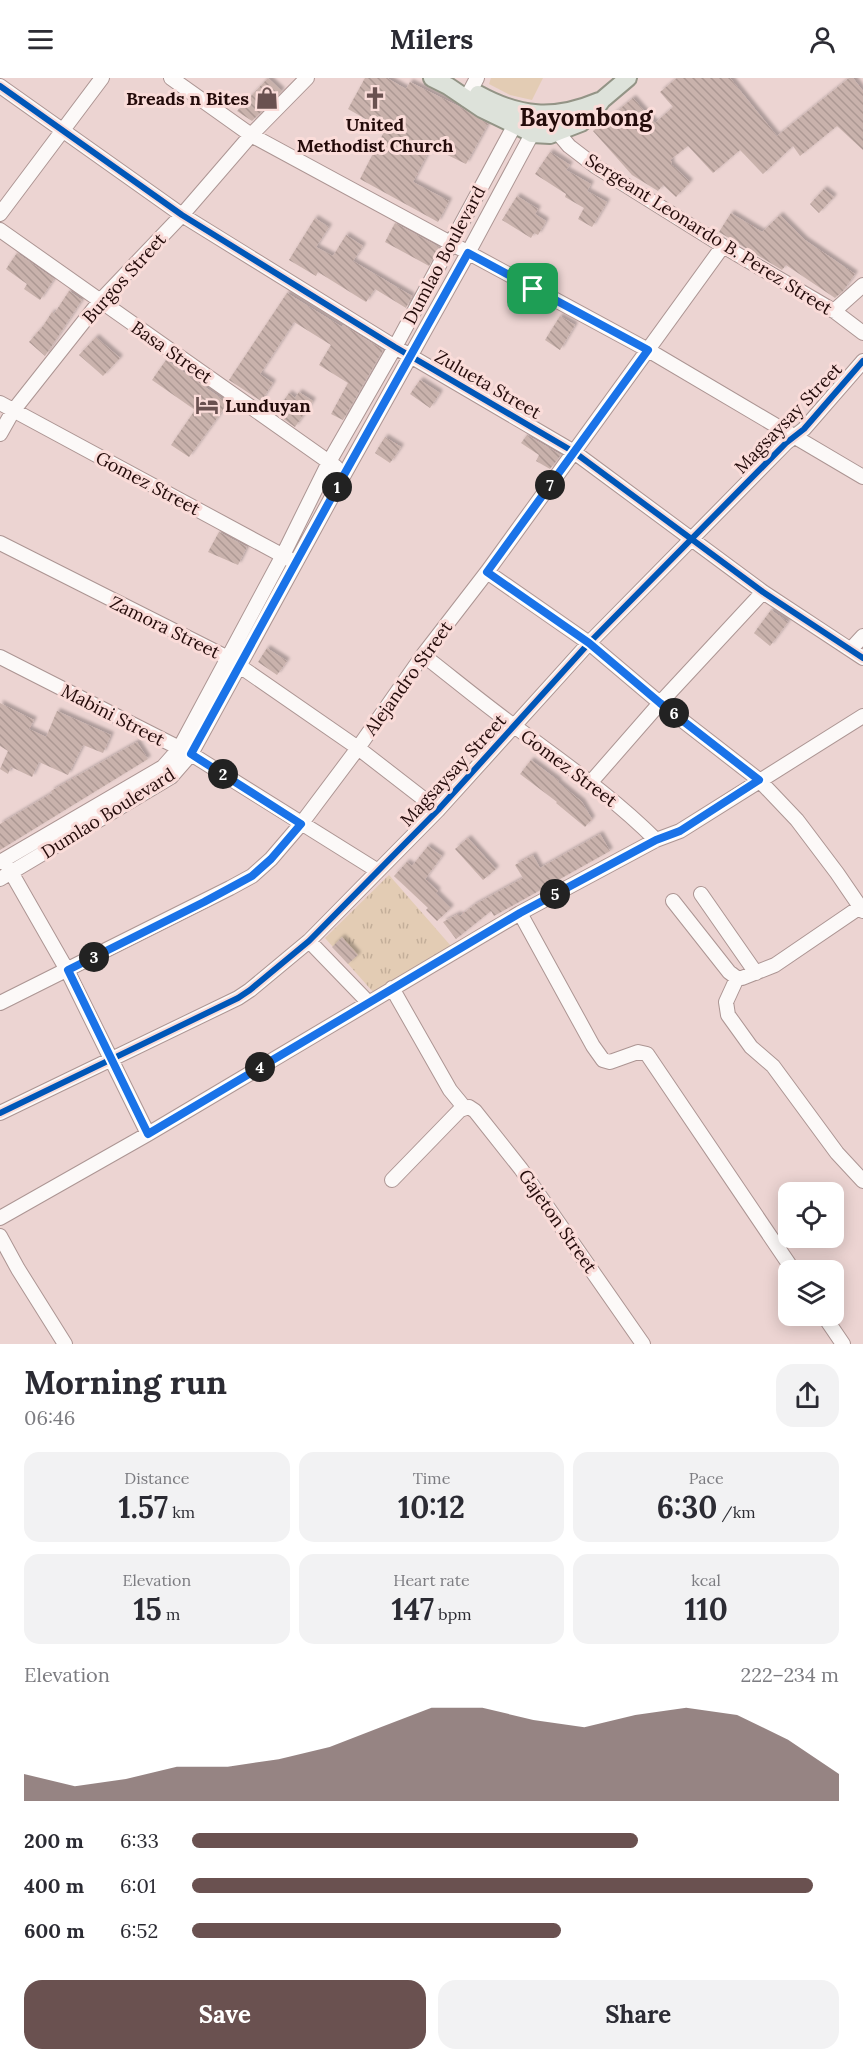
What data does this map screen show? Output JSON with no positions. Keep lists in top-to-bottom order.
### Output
{
  "streets": {
    "street": [
      "Sergeant Leonardo B. Perez Street",
      "Dumlao Boulevard",
      "Burgos Street",
      "Basa Street",
      "Zulueta Street",
      "Magsaysay Street",
      "Gomez Street",
      "Zamora Street",
      "Alejandro Street",
      "Mabini Street",
      "Gajeton Street"
    ]
  },
  "crossings": [
    ["Sergeant Leonardo B. Perez Street", "Alejandro Street"],
    ["Dumlao Boulevard", "Basa Street"],
    ["Dumlao Boulevard", "Zulueta Street"],
    ["Dumlao Boulevard", "Gomez Street"],
    ["Dumlao Boulevard", "Zamora Street"],
    ["Dumlao Boulevard", "Mabini Street"],
    ["Burgos Street", "Basa Street"],
    ["Burgos Street", "Zulueta Street"],
    ["Burgos Street", "Gomez Street"],
    ["Zulueta Street", "Magsaysay Street"],
    ["Zulueta Street", "Alejandro Street"],
    ["Magsaysay Street", "Gomez Street"],
    ["Magsaysay Street", "Zamora Street"],
    ["Magsaysay Street", "Mabini Street"],
    ["Gomez Street", "Alejandro Street"],
    ["Zamora Street", "Alejandro Street"],
    ["Alejandro Street", "Mabini Street"]
  ],
  "districts": ["Bayombong"],
  "places": {
    "shop": ["Breads n Bites"],
    "church": ["United Methodist Church"],
    "hotel": ["Lunduyan"]
  },
  "page": {
    "header": "Milers",
    "pins": [
      "7",
      "1",
      "6",
      "2",
      "5",
      "3",
      "4"
    ],
    "heading": ["Morning run", "06:46"],
    "stats": [
      ["Distance", "1.57 km"],
      ["Time", "10:12"],
      ["Pace", "6:30 /km"],
      ["Elevation", "15 m"],
      ["Heart rate", "147 bpm"],
      ["kcal", "110"]
    ],
    "chart": ["Elevation", "222–234 m"],
    "list": [
      {
        "name": "200 m",
        "note": "6:33"
      },
      {
        "name": "400 m",
        "note": "6:01"
      },
      {
        "name": "600 m",
        "note": "6:52"
      }
    ],
    "buttons": ["Save", "Share"]
  }
}
